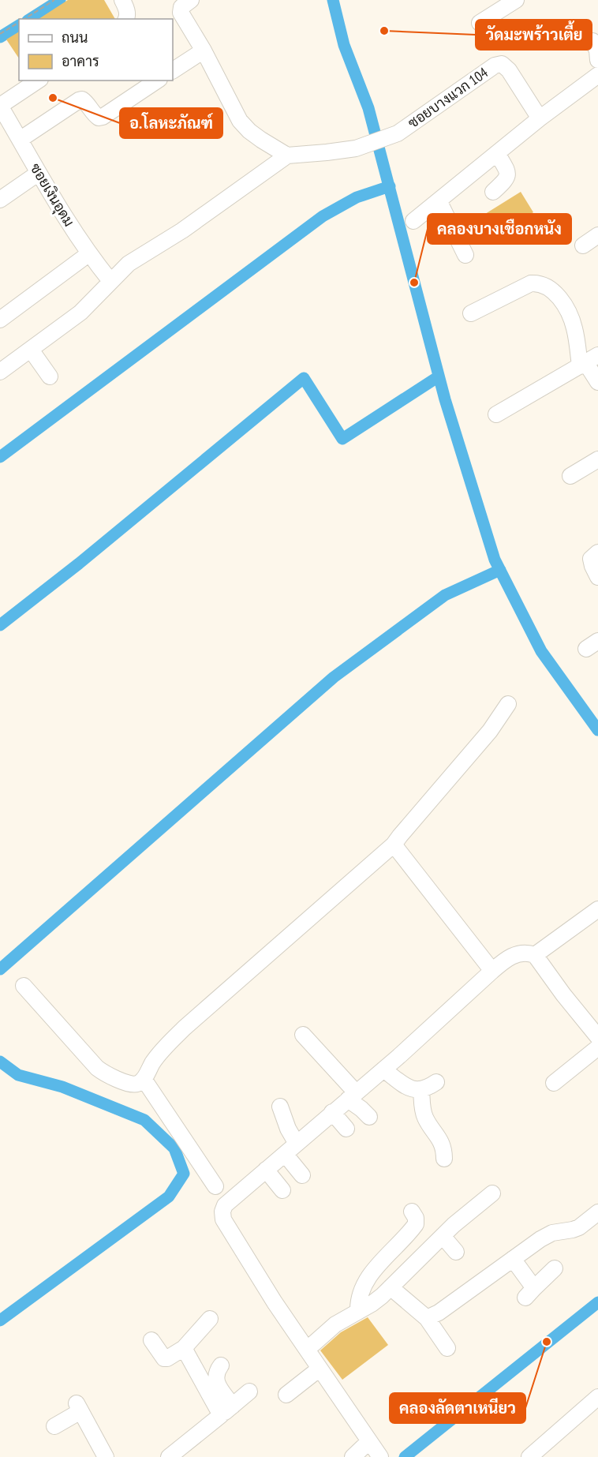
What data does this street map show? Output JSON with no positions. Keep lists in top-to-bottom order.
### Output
{
  "streets": {
    "street": ["ซอยบางแวก 104", "ซอยเงินอุดม"]
  },
  "places": [
    "วัดมะพร้าวเตี้ย",
    "อ.โลหะภัณฑ์",
    "คลองบางเชือกหนัง",
    "คลองลัดตาเหนียว"
  ],
  "legend": ["ถนน", "อาคาร"]
}
